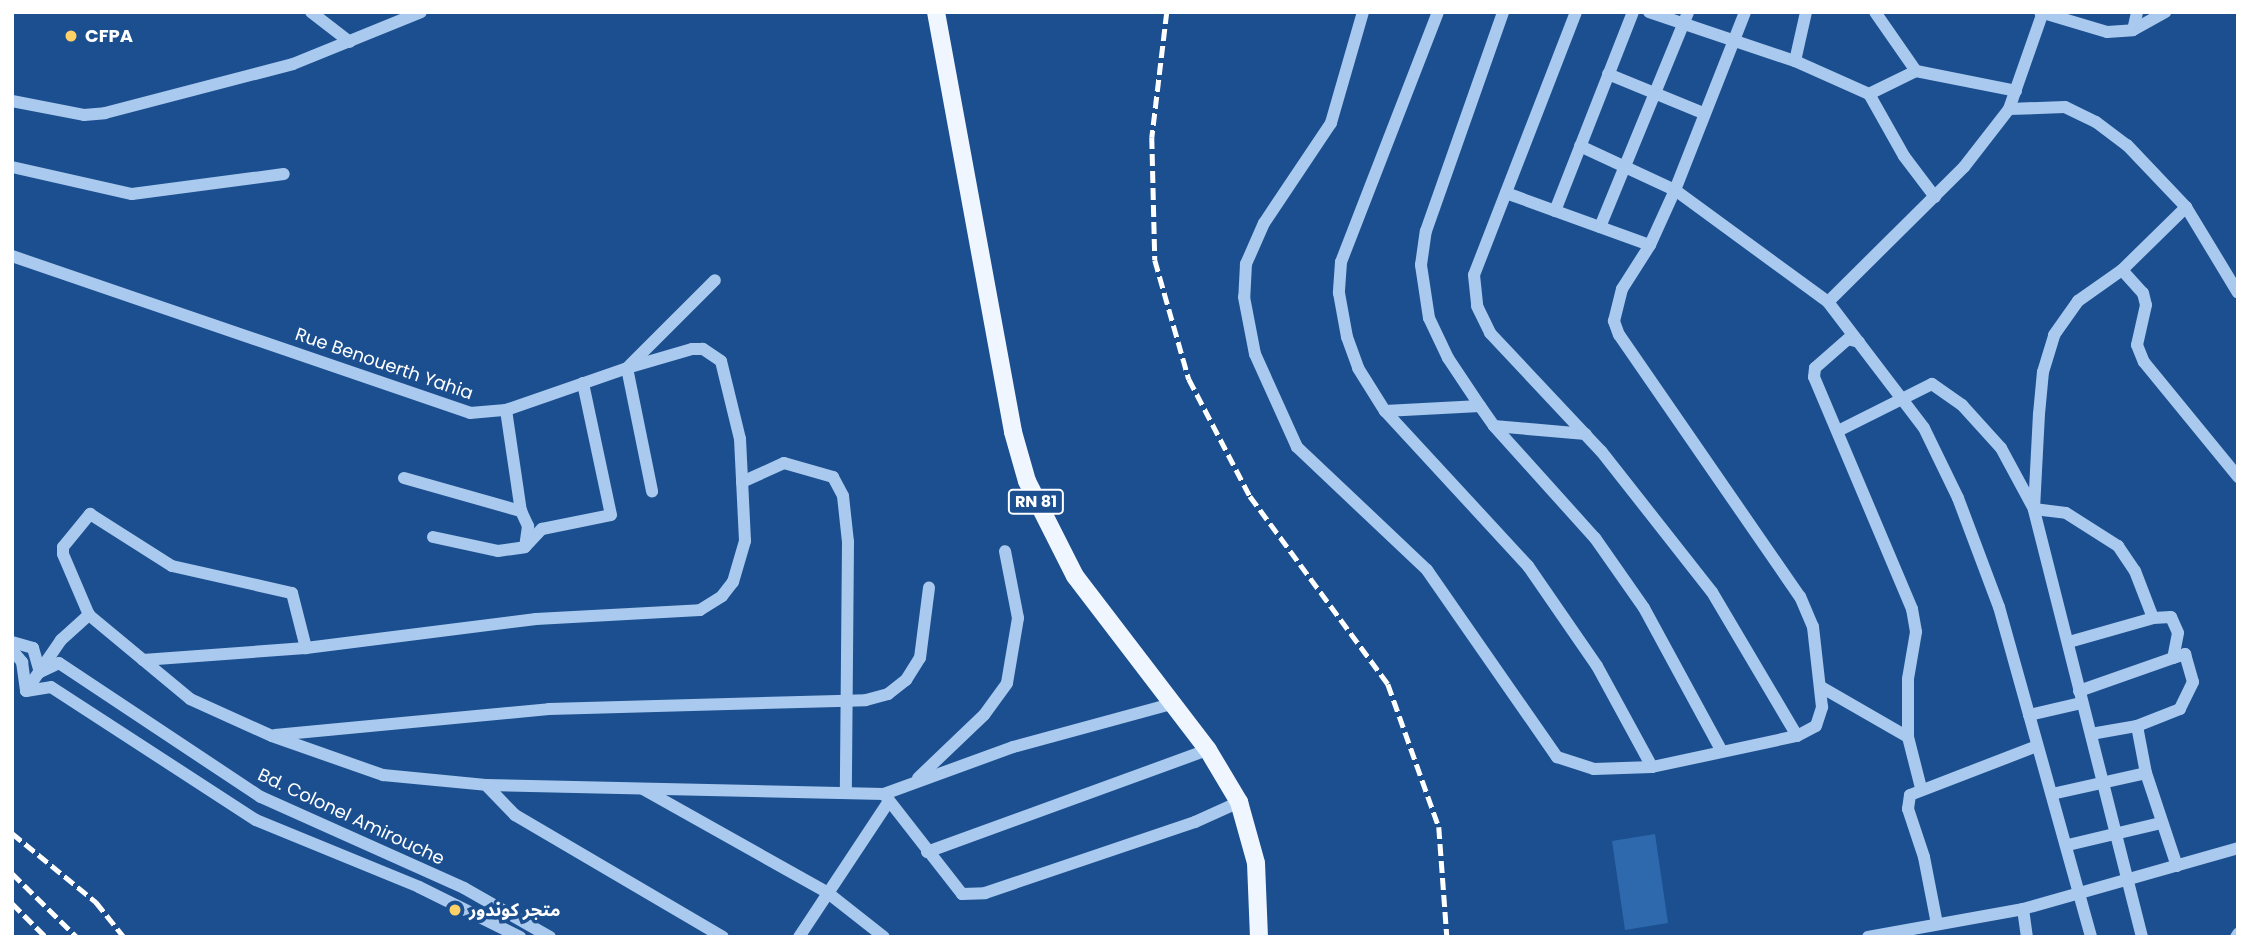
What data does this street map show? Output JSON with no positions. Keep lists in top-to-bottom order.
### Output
{
  "streets": {
    "main road": ["RN 81"],
    "street": ["Rue Benouerth Yahia", "Bd. Colonel Amirouche"]
  },
  "places": ["CFPA", "متجر كوندور"]
}
